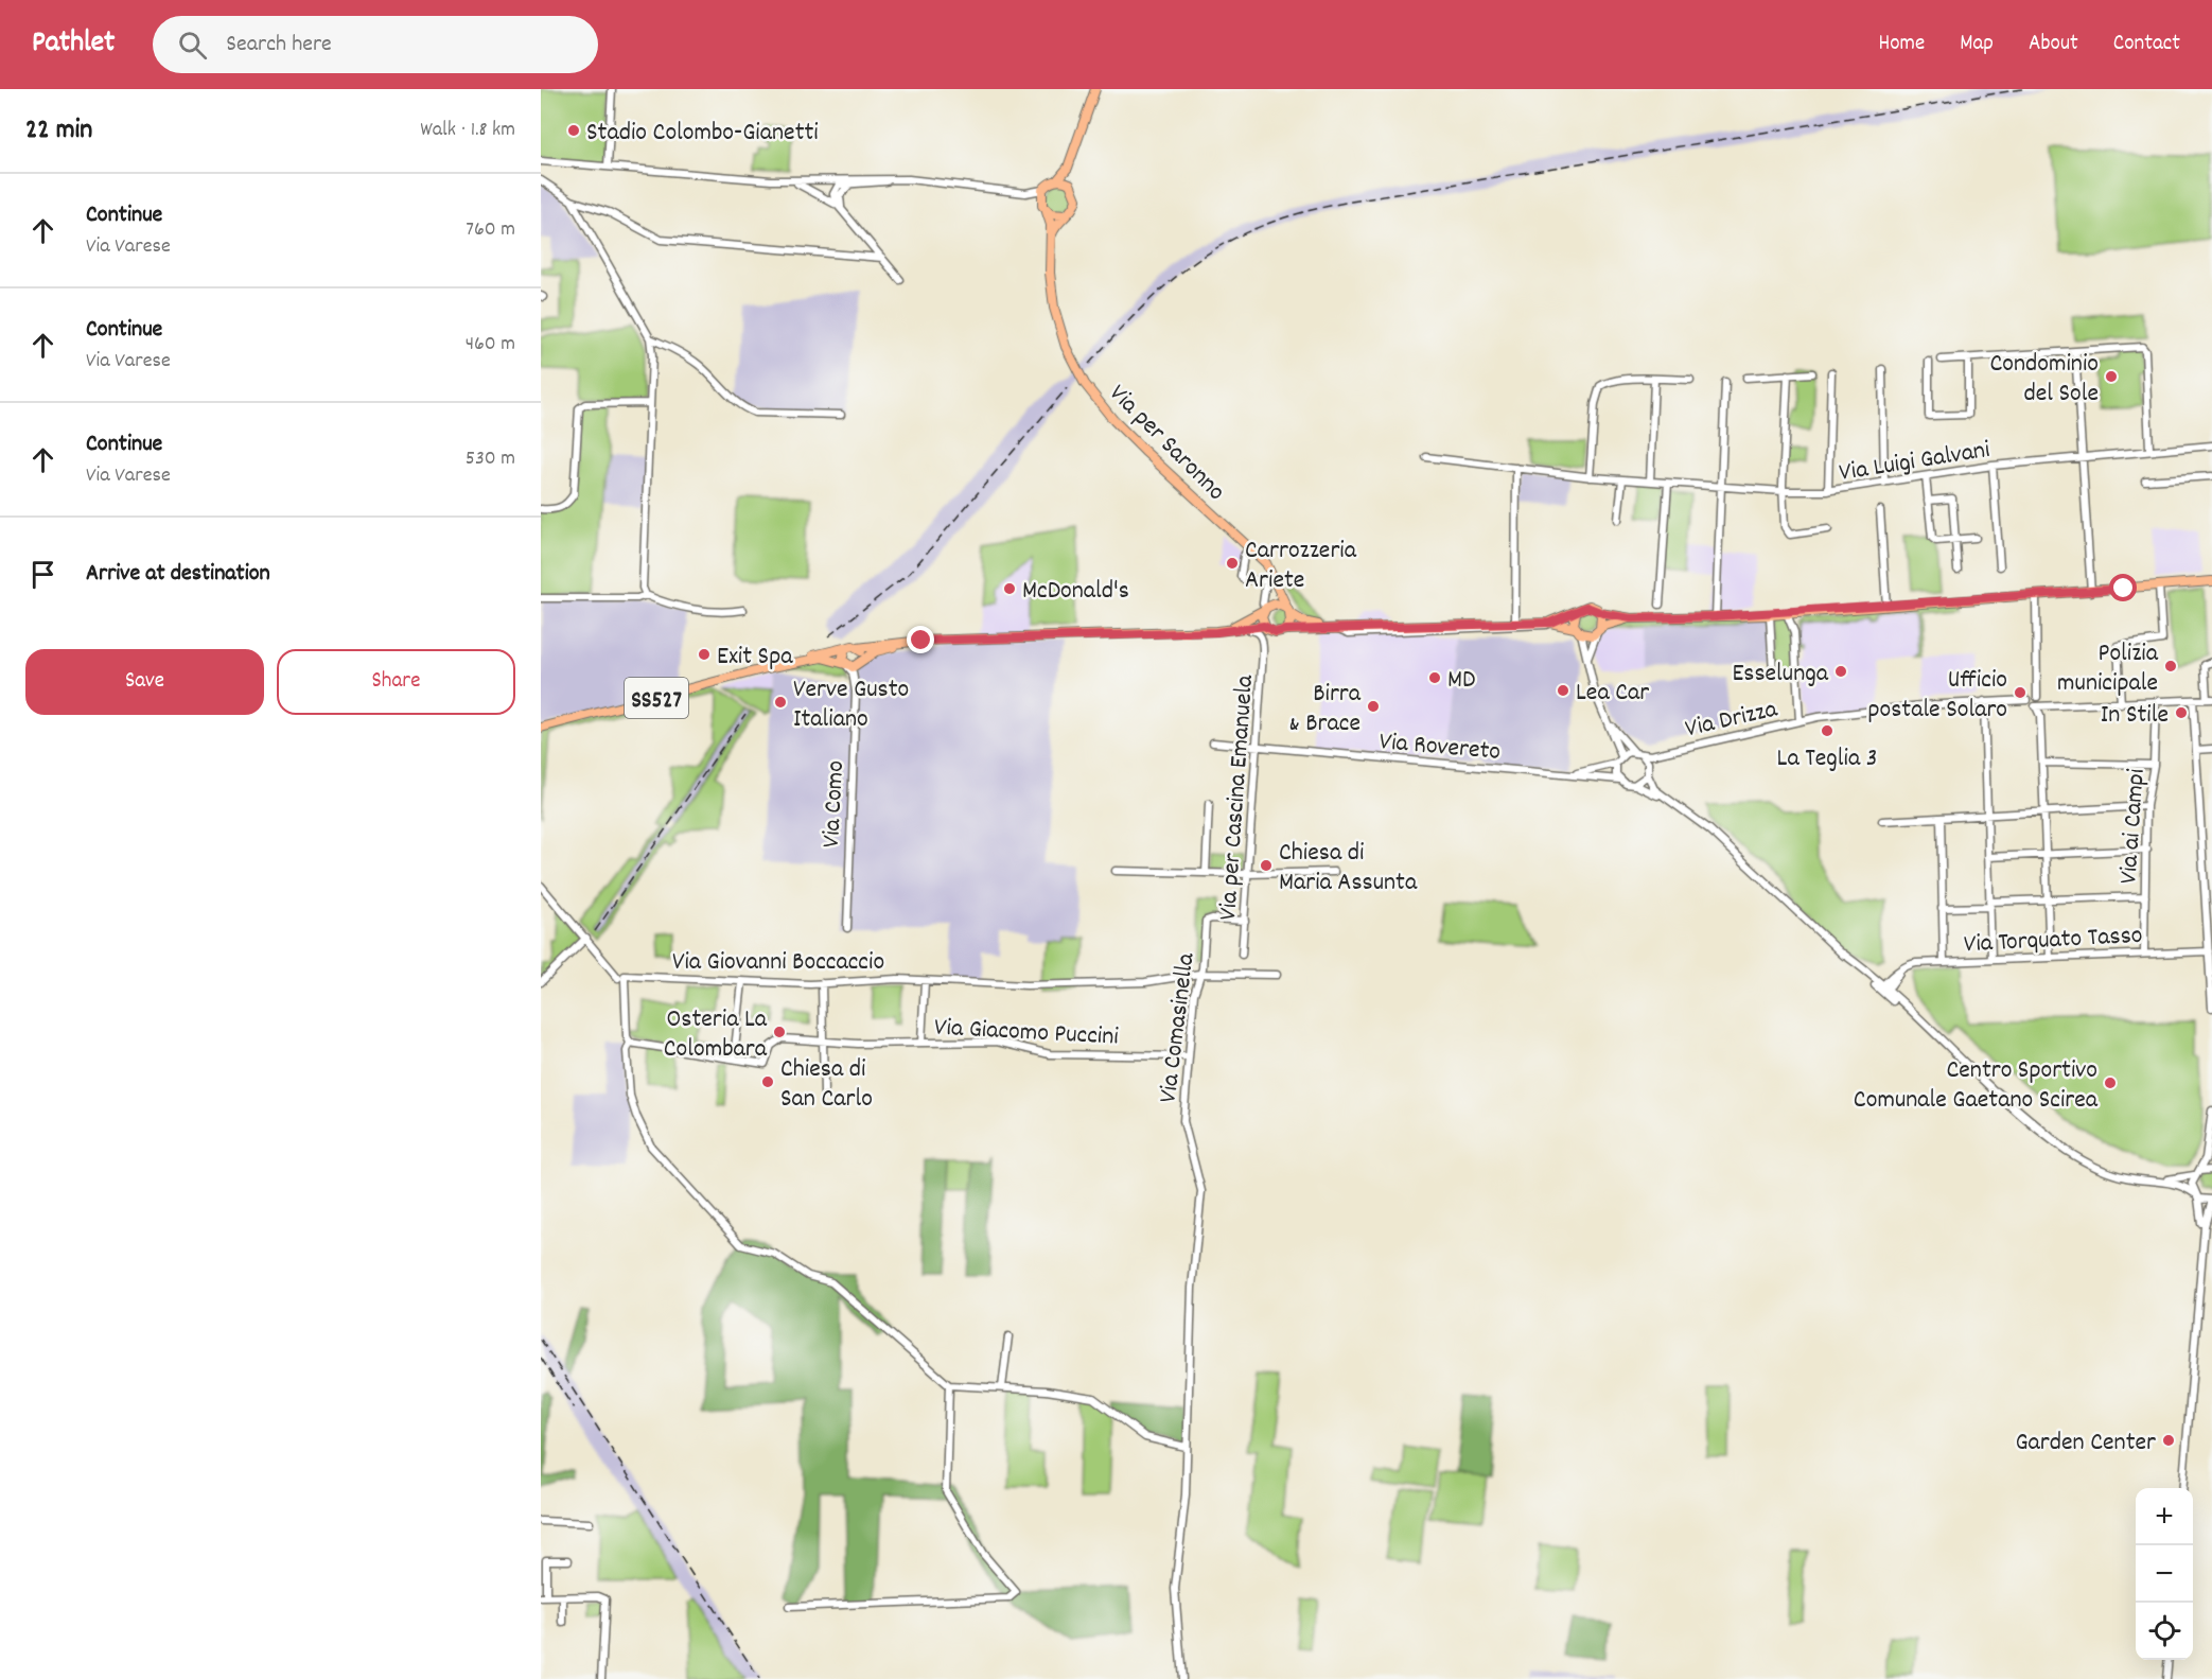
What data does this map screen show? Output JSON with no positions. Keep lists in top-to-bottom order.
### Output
{
  "streets": {
    "main road": ["Via per Saronno", "SS527"],
    "street": [
      "Via Luigi Galvani",
      "Via Drizza",
      "Via Rovereto",
      "Via per Cascina Emanuela",
      "Via Como",
      "Via ai Campi",
      "Via Torquato Tasso",
      "Via Giovanni Boccaccio",
      "Via Comasinella",
      "Via Giacomo Puccini"
    ]
  },
  "crossings": [
    ["Via per Saronno", "Via per Cascina Emanuela"],
    ["SS527", "Via Como"],
    ["Via Drizza", "Via Rovereto"],
    ["Via Drizza", "Via ai Campi"],
    ["Via Rovereto", "Via per Cascina Emanuela"],
    ["Via per Cascina Emanuela", "Via Comasinella"],
    ["Via ai Campi", "Via Torquato Tasso"],
    ["Via Giovanni Boccaccio", "Via Comasinella"],
    ["Via Comasinella", "Via Giacomo Puccini"]
  ],
  "places": [
    "Stadio Colombo-Gianetti",
    "Condominio del Sole",
    "Carrozzeria Ariete",
    "McDonald's",
    "Exit Spa",
    "Polizia municipale",
    "Esselunga",
    "MD",
    "Lea Car",
    "Ufficio postale Solaro",
    "Verve Gusto Italiano",
    "Birra & Brace",
    "In Stile",
    "La Teglia 3",
    "Chiesa di Maria Assunta",
    "Osteria La Colombara",
    "Chiesa di San Carlo",
    "Centro Sportivo Comunale Gaetano Scirea",
    "Garden Center"
  ],
  "page": {
    "header": "Pathlet",
    "search": "Search here",
    "nav": [
      "Home",
      "Map",
      "About",
      "Contact"
    ],
    "heading": ["22 min", "Walk · 1.8 km"],
    "list": [
      ["Continue", "Via Varese", "760 m"],
      ["Continue", "Via Varese", "460 m"],
      ["Continue", "Via Varese", "530 m"],
      "Arrive at destination"
    ],
    "buttons": ["Save", "Share"],
    "map_buttons": ["+", "−"]
  }
}
